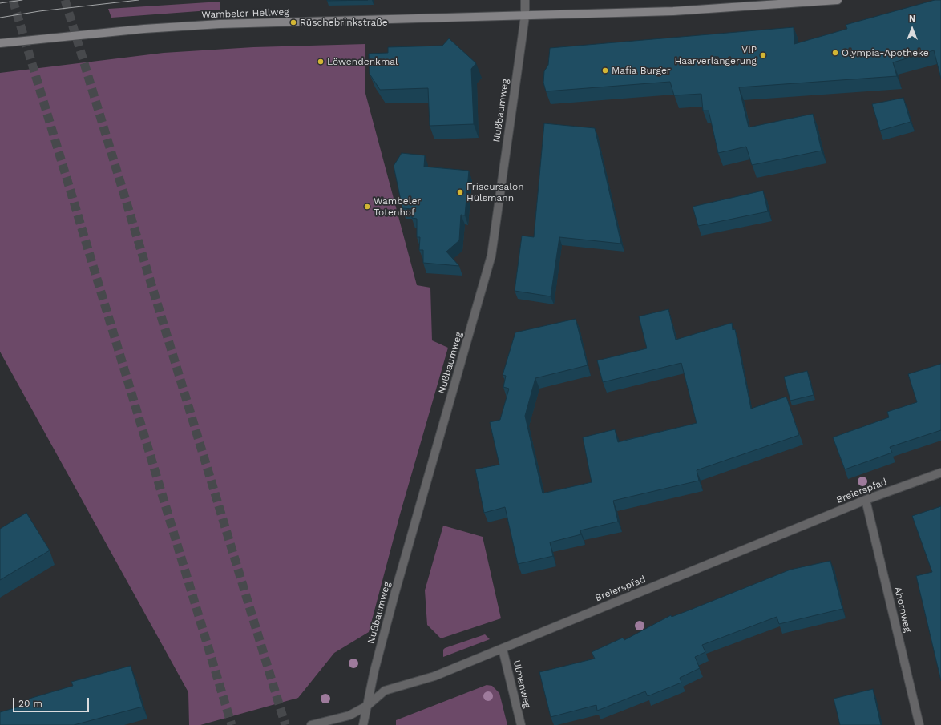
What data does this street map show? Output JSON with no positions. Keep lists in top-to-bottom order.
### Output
{
  "streets": {
    "main road": ["Wambeler Hellweg"],
    "street": [
      "Nußbaumweg",
      "Breierspfad",
      "Ahornweg",
      "Ulmenweg"
    ]
  },
  "crossings": [
    ["Wambeler Hellweg", "Nußbaumweg"],
    ["Nußbaumweg", "Breierspfad"],
    ["Breierspfad", "Ahornweg"],
    ["Breierspfad", "Ulmenweg"]
  ],
  "places": [
    "Rüschebrinkstraße",
    "Olympia-Apotheke",
    "VIP Haarverlängerung",
    "Löwendenkmal",
    "Mafia Burger",
    "Friseursalon Hülsmann",
    "Wambeler Totenhof"
  ],
  "scale_bar": "20 m",
  "north": "top"
}
